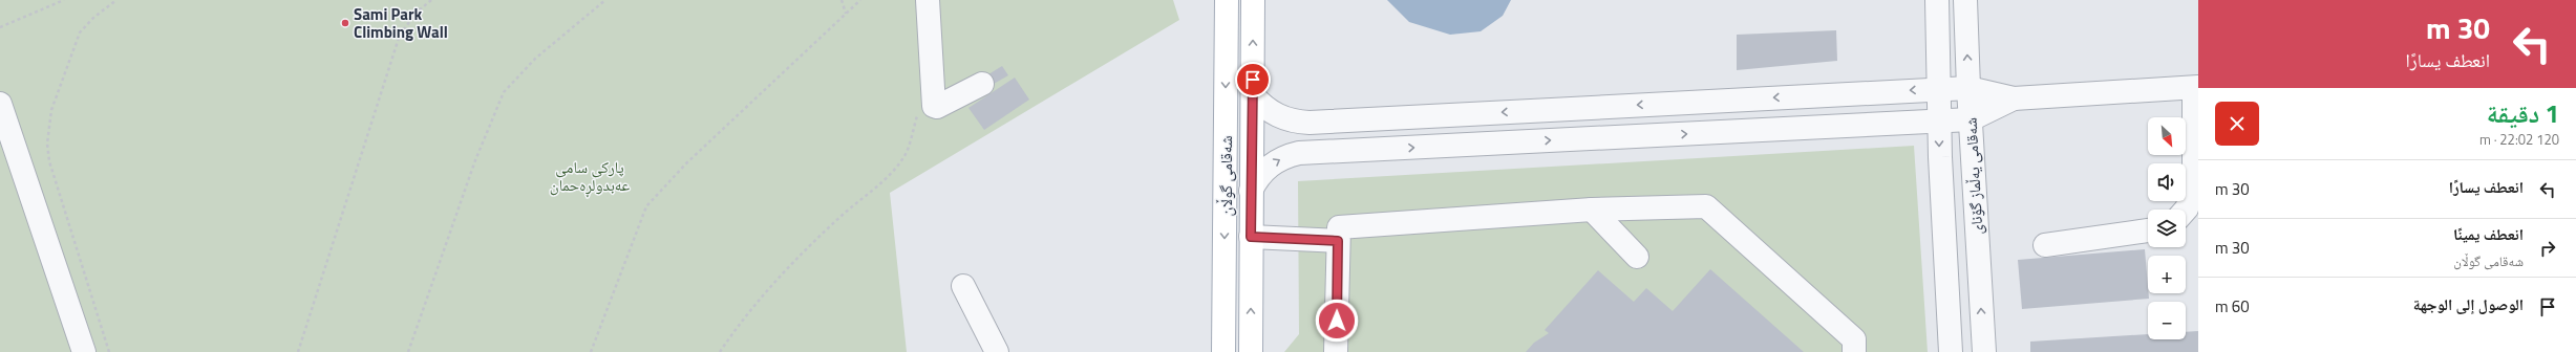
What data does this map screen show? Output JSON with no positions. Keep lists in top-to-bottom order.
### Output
{
  "streets": {
    "main road": ["شەقامی گوڵان"],
    "street": ["شەقامی یەڵماز گۆنای"]
  },
  "parks": ["پارکی سامی عەبدولڕەحمان"],
  "places": ["Sami Park Climbing Wall"],
  "north": "bottom right",
  "page": {
    "turn": ["30 m", "انعطف يسارًا"],
    "heading": ["1 دقيقة", "120 m · 22:02"],
    "map_buttons": ["+", "−"],
    "list": [
      {
        "name": "انعطف يسارًا",
        "value": "30 m"
      },
      {
        "name": "انعطف يمينًا",
        "note": "شەقامی گوڵان",
        "value": "30 m"
      },
      {
        "name": "الوصول إلى الوجهة",
        "value": "60 m"
      }
    ]
  }
}
